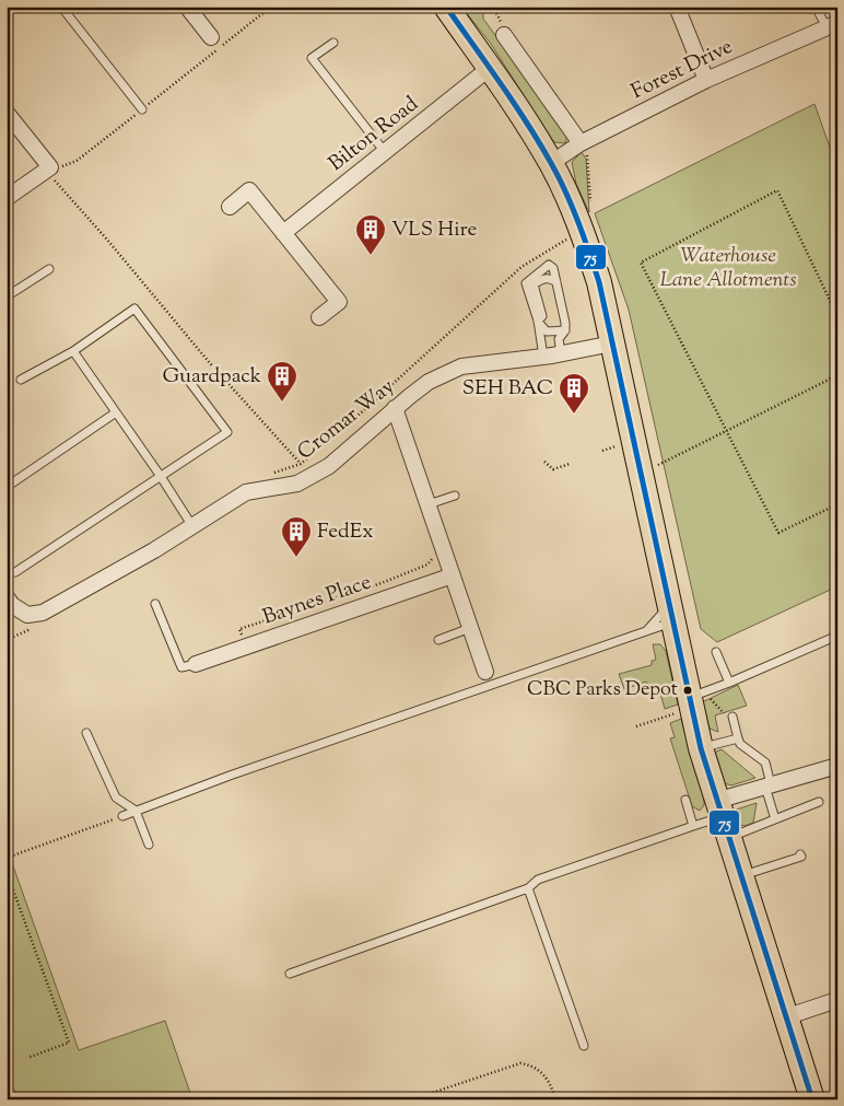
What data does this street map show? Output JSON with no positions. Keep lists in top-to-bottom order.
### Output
{
  "streets": {
    "street": [
      "Forest Drive",
      "Bilton Road",
      "Cromar Way",
      "Baynes Place"
    ]
  },
  "parks": ["Waterhouse Lane Allotments"],
  "places": {
    "building": [
      "VLS Hire",
      "Guardpack",
      "SEH BAC",
      "FedEx"
    ],
    "other": ["CBC Parks Depot"]
  },
  "lines": ["transit line 75"]
}
